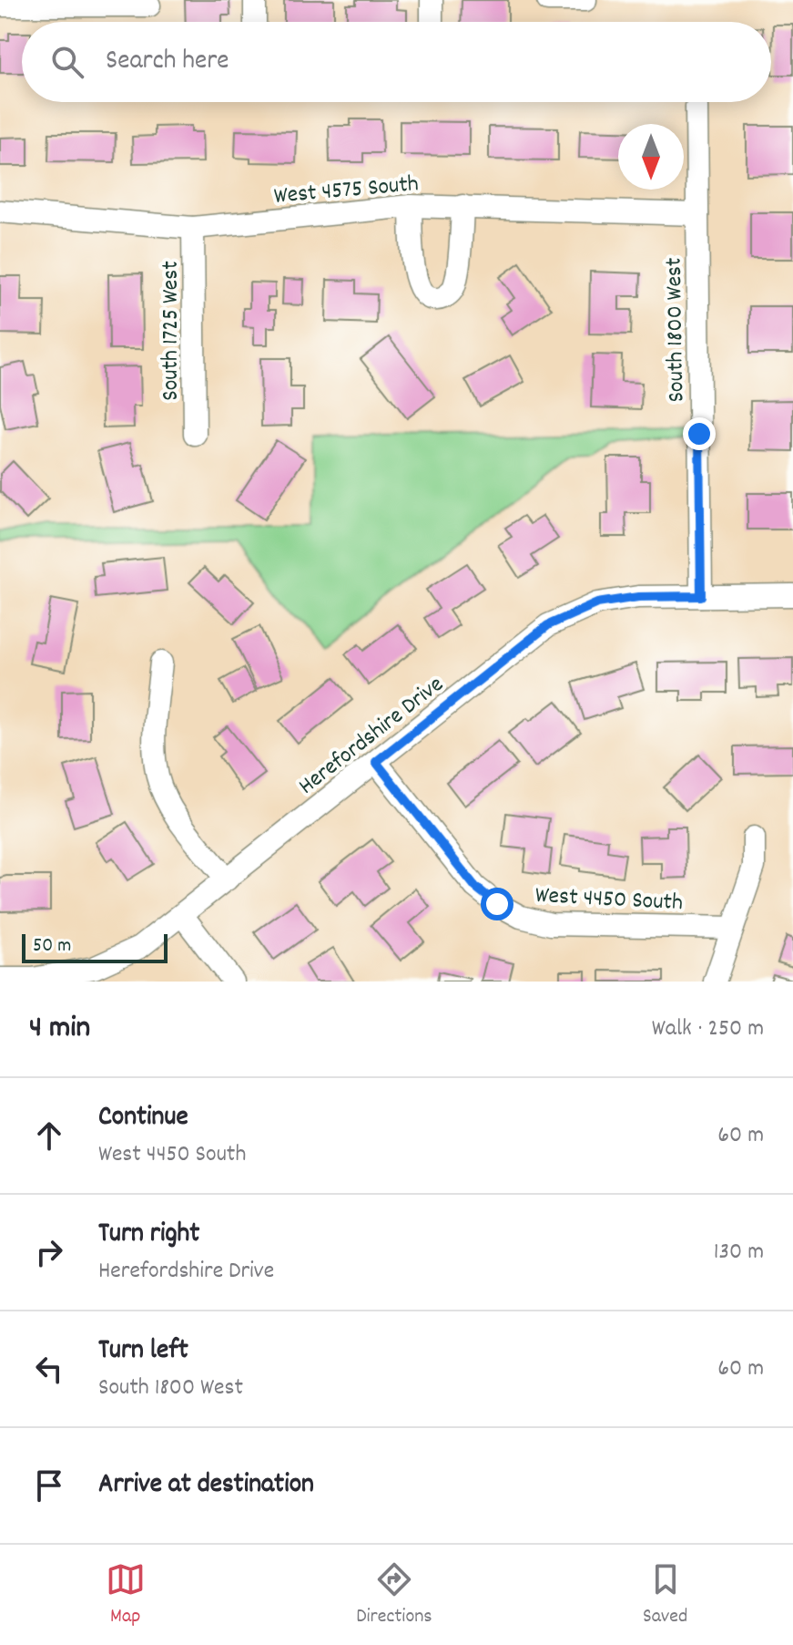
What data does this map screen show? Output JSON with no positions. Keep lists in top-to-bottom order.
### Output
{
  "streets": {
    "street": [
      "West 4575 South",
      "South 1800 West",
      "South 1725 West",
      "Herefordshire Drive",
      "West 4450 South"
    ]
  },
  "crossings": [
    ["West 4575 South", "South 1800 West"],
    ["West 4575 South", "South 1725 West"],
    ["South 1800 West", "Herefordshire Drive"],
    ["Herefordshire Drive", "West 4450 South"]
  ],
  "scale_bar": "50 m",
  "north": "bottom",
  "page": {
    "search": "Search here",
    "scale": "50 m",
    "heading": ["4 min", "Walk · 250 m"],
    "list": [
      ["Continue", "West 4450 South", "60 m"],
      ["Turn right", "Herefordshire Drive", "130 m"],
      ["Turn left", "South 1800 West", "60 m"],
      "Arrive at destination"
    ],
    "nav": ["Map", "Directions", "Saved"]
  }
}
